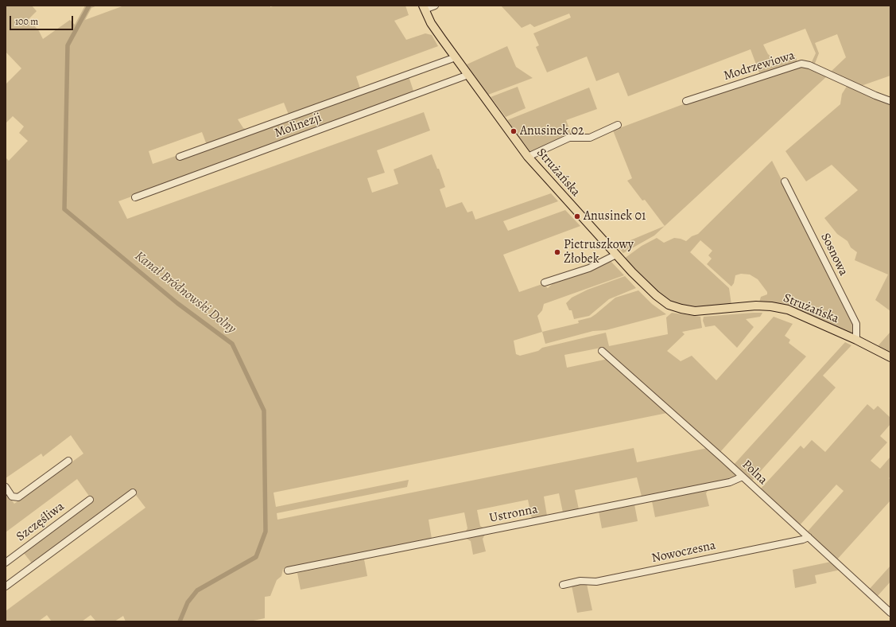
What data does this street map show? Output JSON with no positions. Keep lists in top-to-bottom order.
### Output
{
  "streets": {
    "main road": ["Strużańska"],
    "street": [
      "Modrzewiowa",
      "Molinezji",
      "Sosnowa",
      "Polna",
      "Ustronna",
      "Szczęśliwa",
      "Nowoczesna"
    ]
  },
  "crossings": [
    ["Molinezji", "Strużańska"],
    ["Strużańska", "Sosnowa"],
    ["Polna", "Ustronna"],
    ["Polna", "Nowoczesna"]
  ],
  "water": ["Kanał Bródnowski Dolny"],
  "places": ["Anusinek 02", "Anusinek 01", "Pietruszkowy Żłobek"],
  "scale_bar": "100 m"
}
